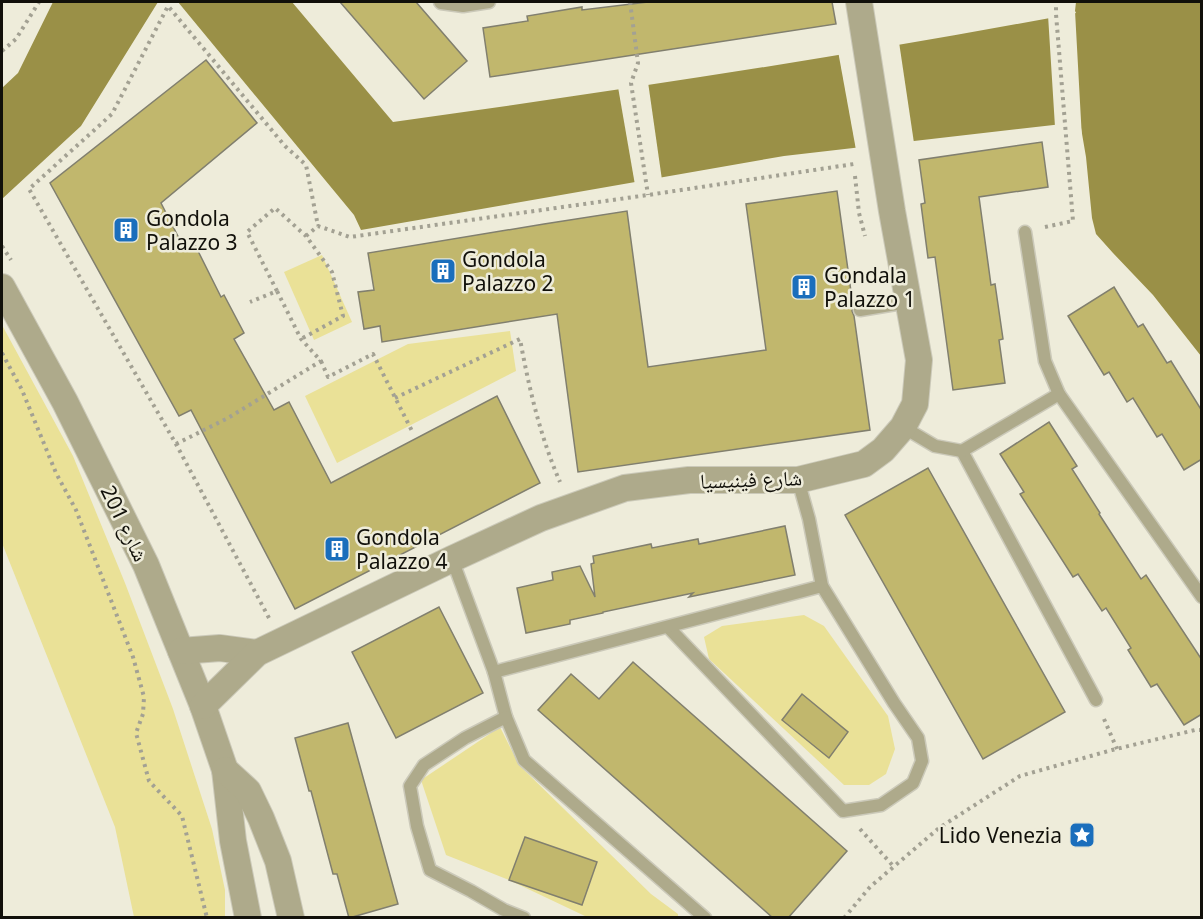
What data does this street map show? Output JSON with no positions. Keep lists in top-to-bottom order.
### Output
{
  "streets": {
    "street": ["شارع فينيسيا", "شارع 201"]
  },
  "crossings": [
    ["شارع فينيسيا", "شارع 201"]
  ],
  "places": {
    "building": [
      "Gondola Palazzo 3",
      "Gondola Palazzo 2",
      "Gondala Palazzo 1",
      "Gondola Palazzo 4"
    ],
    "place": ["Lido Venezia"]
  }
}
